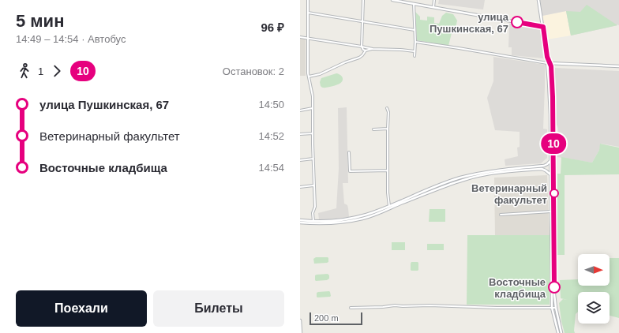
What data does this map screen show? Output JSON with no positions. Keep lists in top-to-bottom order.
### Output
{
  "places": ["улица Пушкинская, 67", "Ветеринарный факультет", "Восточные кладбища"],
  "lines": ["bus line 10"],
  "scale_bar": "200 m",
  "north": "right",
  "page": {
    "heading": ["5 мин", "14:49 – 14:54 · Автобус", "96 ₽"],
    "on_map": "10",
    "legs": ["1", "10", "Остановок: 2"],
    "list": [
      {
        "name": "улица Пушкинская, 67",
        "value": "14:50"
      },
      {
        "name": "Ветеринарный факультет",
        "value": "14:52"
      },
      {
        "name": "Восточные кладбища",
        "value": "14:54"
      }
    ],
    "buttons": ["Поехали", "Билеты"],
    "scale": "200 m"
  }
}
